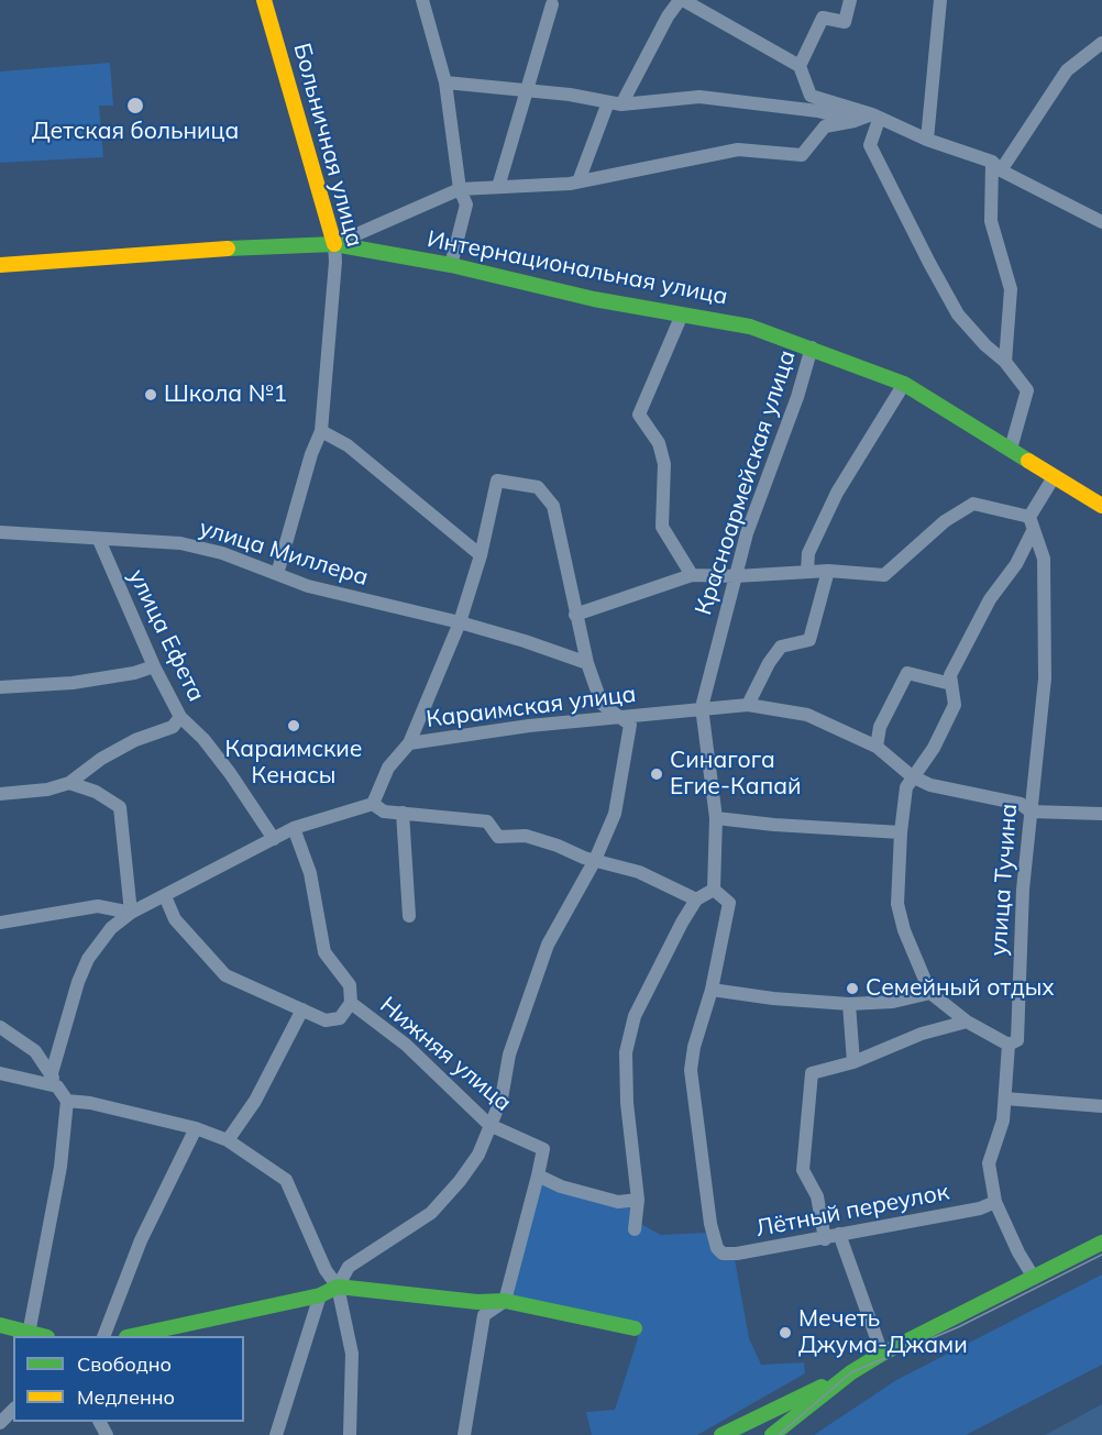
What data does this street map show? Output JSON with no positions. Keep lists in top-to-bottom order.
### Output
{
  "streets": {
    "street": [
      "Больничная улица",
      "Интернациональная улица",
      "Красноармейская улица",
      "улица Миллера",
      "улица Ефета",
      "Караимская улица",
      "улица Тучина",
      "Нижняя улица",
      "Лётный переулок"
    ]
  },
  "crossings": [
    ["Больничная улица", "Интернациональная улица"],
    ["Больничная улица", "улица Миллера"],
    ["Интернациональная улица", "Красноармейская улица"],
    ["Красноармейская улица", "Караимская улица"],
    ["Красноармейская улица", "Лётный переулок"],
    ["улица Миллера", "улица Ефета"],
    ["Караимская улица", "улица Тучина"],
    ["улица Тучина", "Лётный переулок"]
  ],
  "places": [
    "Детская больница",
    "Школа №1",
    "Караимские Кенасы",
    "Синагога Егие-Капай",
    "Семейный отдых",
    "Мечеть Джума-Джами"
  ],
  "legend": ["Свободно", "Медленно"]
}
